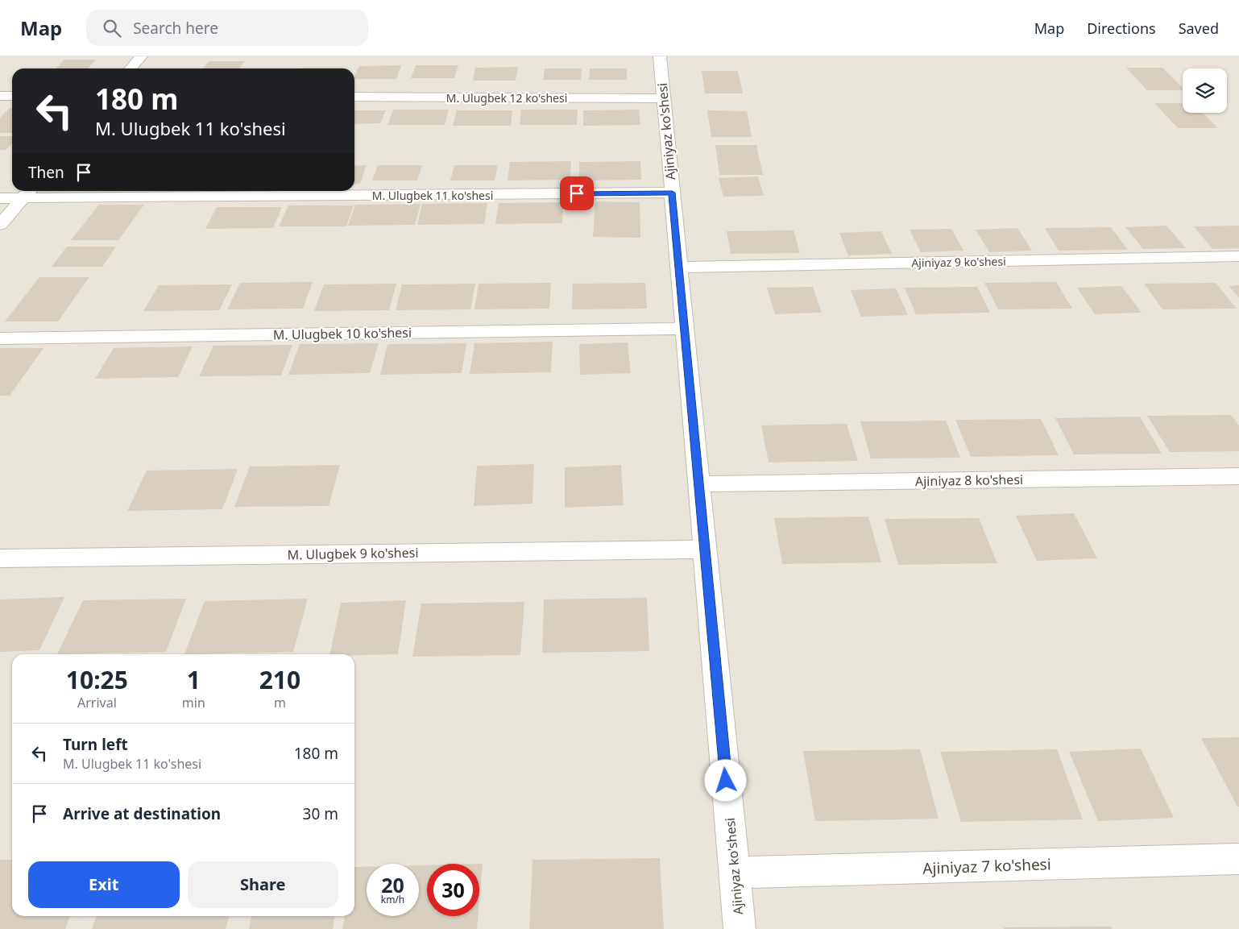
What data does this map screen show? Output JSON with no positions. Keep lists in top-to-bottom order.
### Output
{
  "streets": {
    "street": [
      "M. Ulugbek 12 ko'shesi",
      "Ajiniyaz ko'shesi",
      "M. Ulugbek 11 ko'shesi",
      "Ajiniyaz 9 ko'shesi",
      "M. Ulugbek 10 ko'shesi",
      "Ajiniyaz 8 ko'shesi",
      "M. Ulugbek 9 ko'shesi",
      "Ajiniyaz 7 ko'shesi"
    ]
  },
  "crossings": [
    ["M. Ulugbek 12 ko'shesi", "Ajiniyaz ko'shesi"],
    ["Ajiniyaz ko'shesi", "M. Ulugbek 11 ko'shesi"],
    ["Ajiniyaz ko'shesi", "Ajiniyaz 9 ko'shesi"],
    ["Ajiniyaz ko'shesi", "M. Ulugbek 10 ko'shesi"],
    ["Ajiniyaz ko'shesi", "Ajiniyaz 8 ko'shesi"],
    ["Ajiniyaz ko'shesi", "M. Ulugbek 9 ko'shesi"],
    ["Ajiniyaz ko'shesi", "Ajiniyaz 7 ko'shesi"]
  ],
  "page": {
    "header": "Map",
    "search": "Search here",
    "nav": ["Map", "Directions", "Saved"],
    "turn": ["180 m", "M. Ulugbek 11 ko'shesi"],
    "then": "Then",
    "eta": [
      "10:25",
      "Arrival",
      "1",
      "min",
      "210",
      "m"
    ],
    "list": [
      {
        "name": "Turn left",
        "note": "M. Ulugbek 11 ko'shesi",
        "value": "180 m"
      },
      {
        "name": "Arrive at destination",
        "value": "30 m"
      }
    ],
    "buttons": ["Exit", "Share"],
    "speed": "20 km/h",
    "limit": "30"
  }
}
